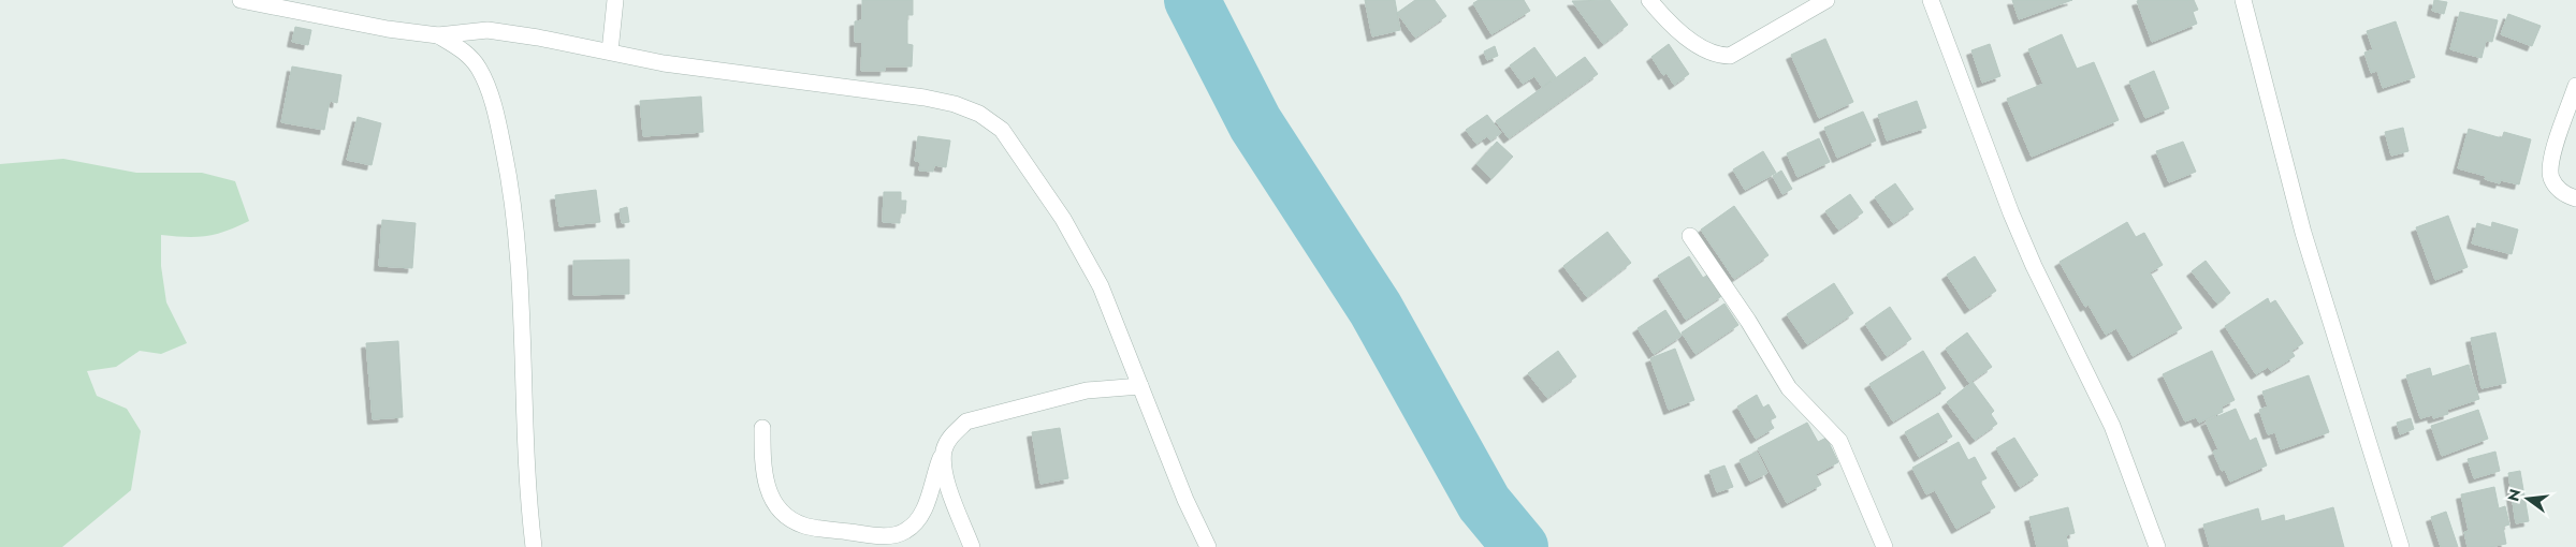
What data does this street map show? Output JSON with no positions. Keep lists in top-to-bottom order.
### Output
{
  "north": "left"
}
